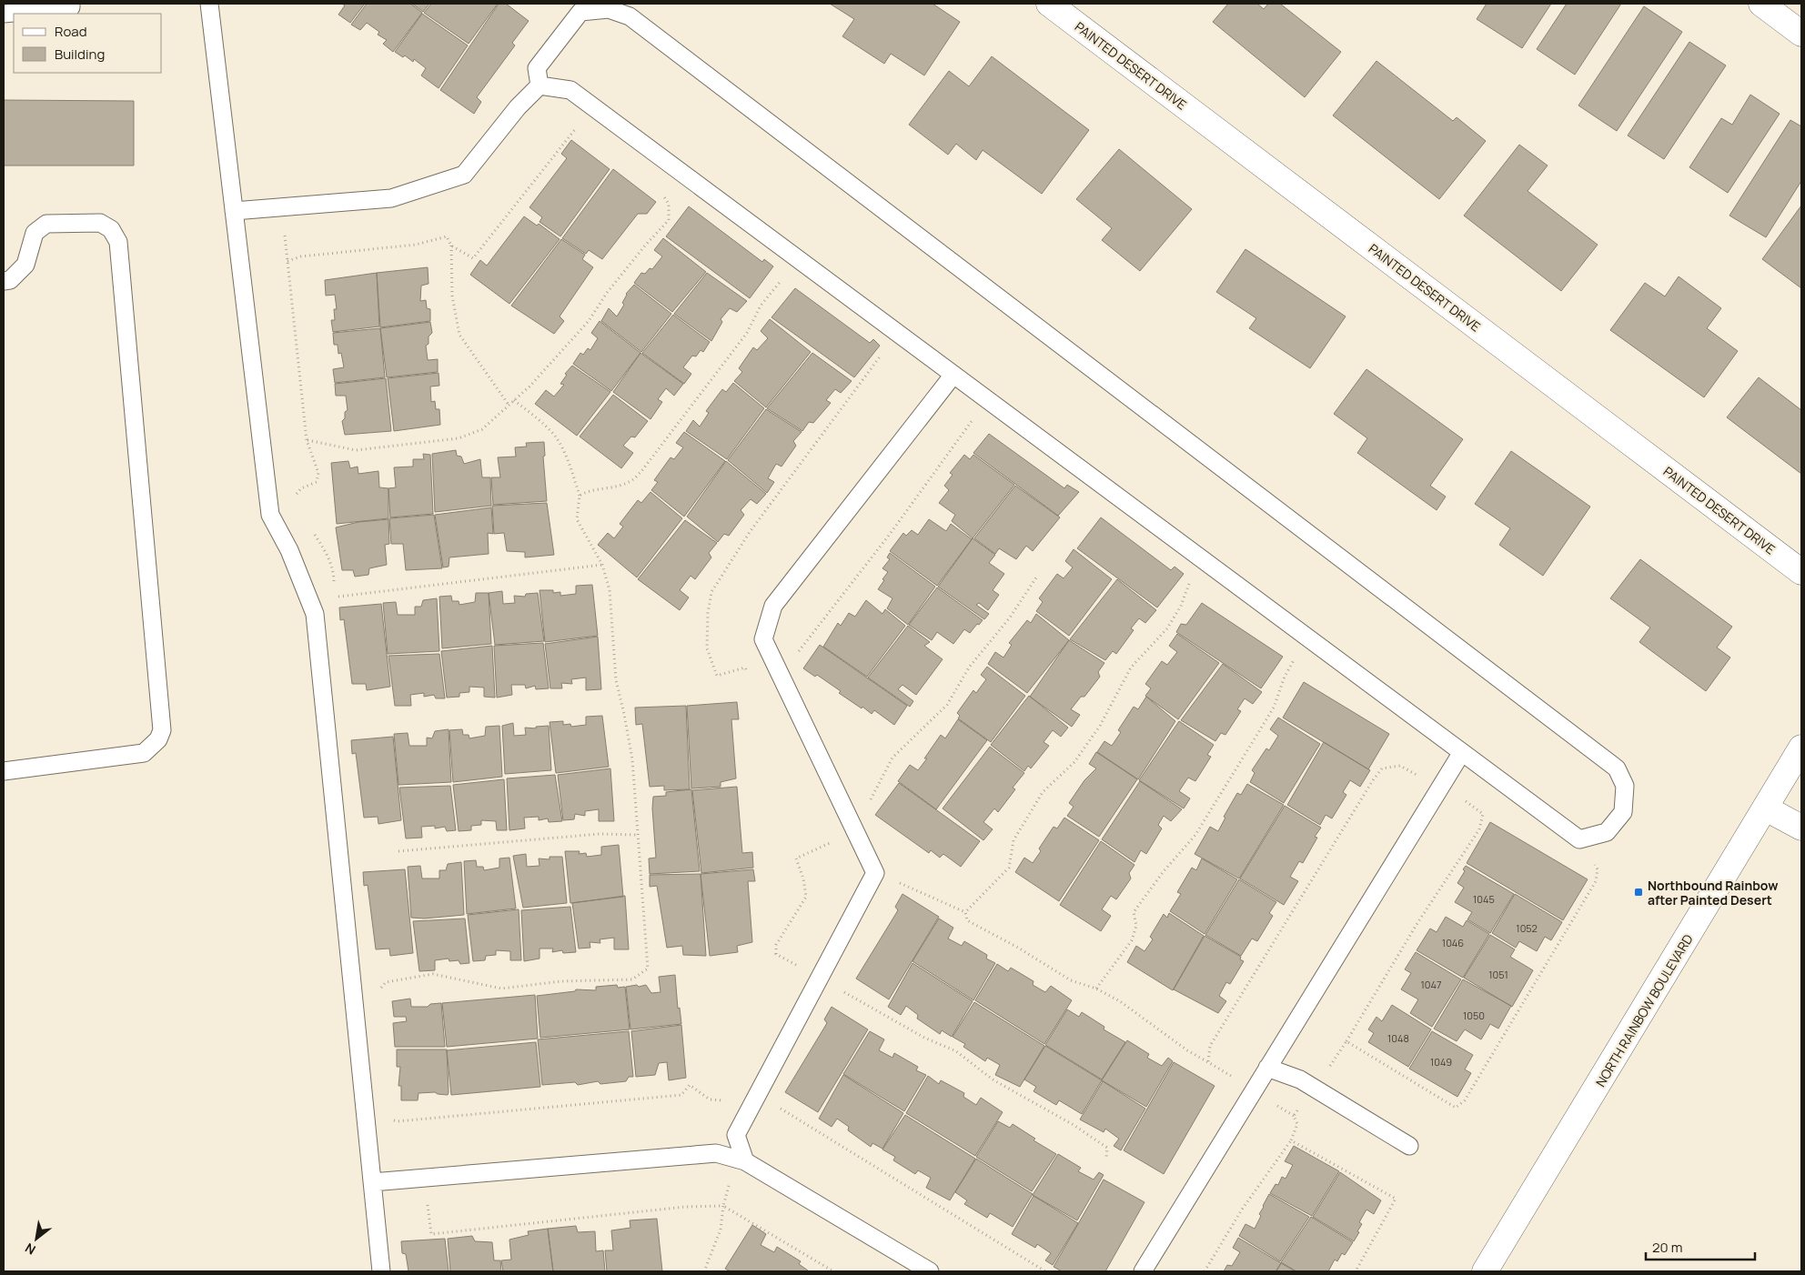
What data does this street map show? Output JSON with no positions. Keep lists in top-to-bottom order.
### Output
{
  "streets": {
    "street": ["PAINTED DESERT DRIVE", "NORTH RAINBOW BOULEVARD"]
  },
  "places": {
    "transit": ["Northbound Rainbow after Painted Desert"]
  },
  "house_numbers": [
    "1045",
    "1052",
    "1046",
    "1051",
    "1047",
    "1050",
    "1048",
    "1049"
  ],
  "legend": ["Road", "Building"],
  "scale_bar": "20 m",
  "north": "bottom left"
}
